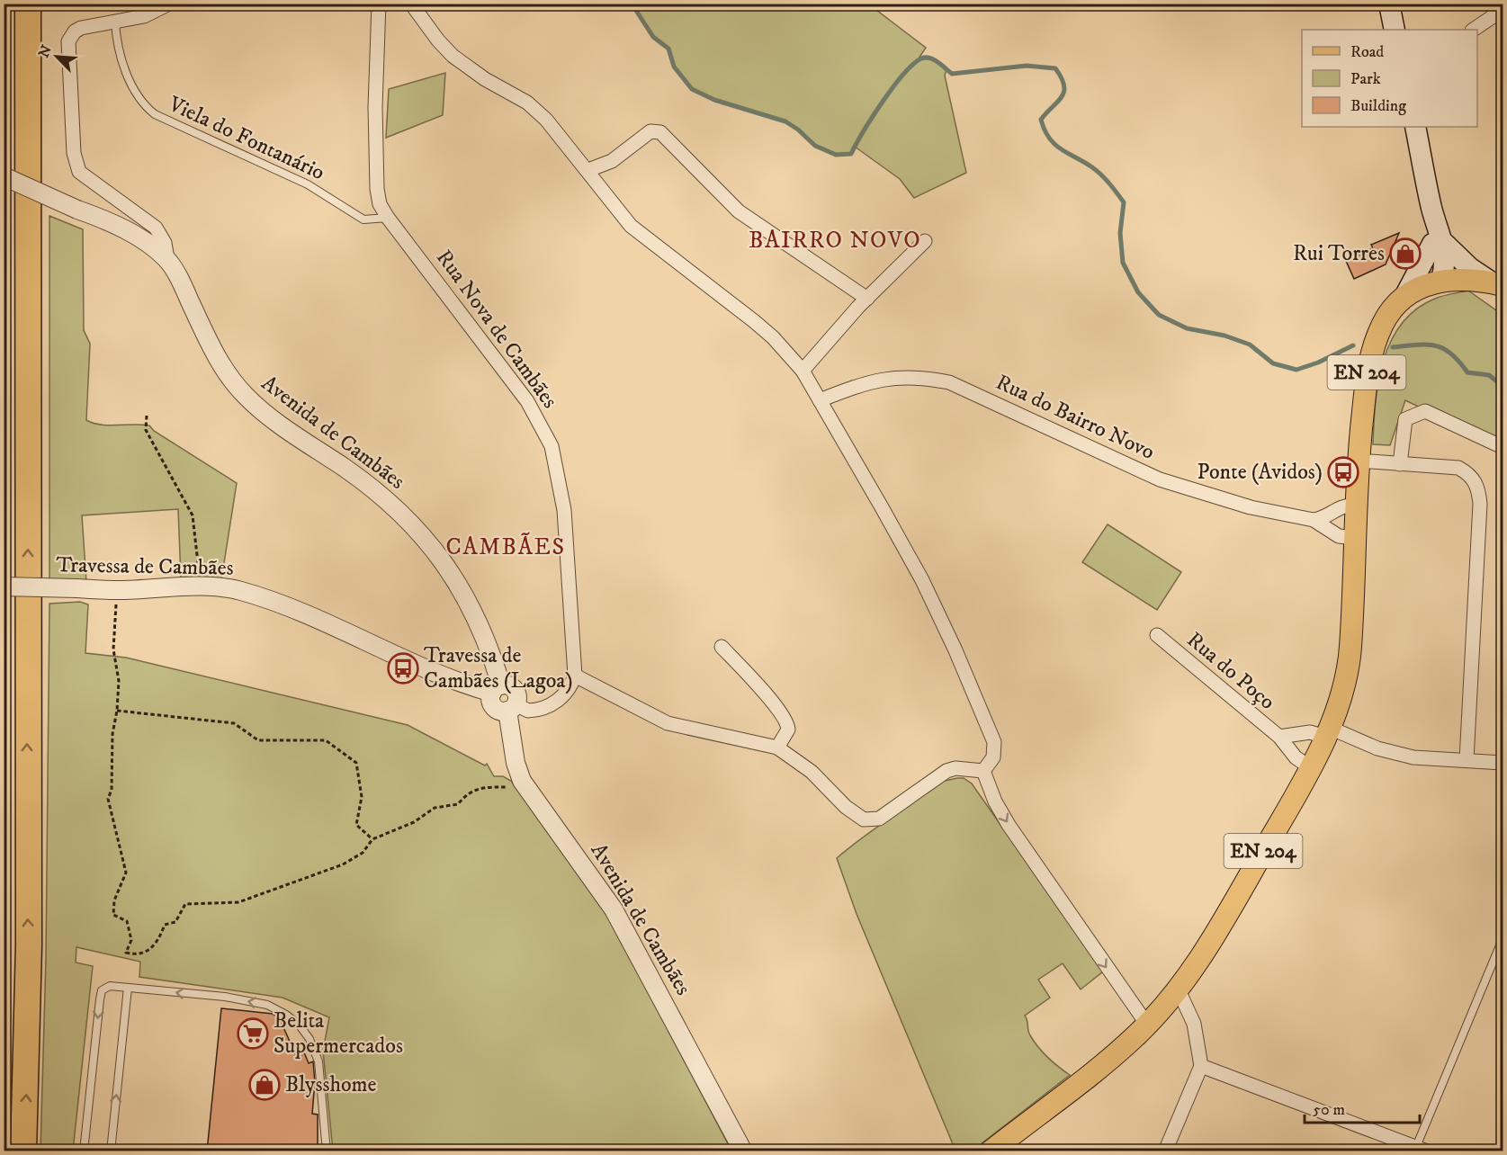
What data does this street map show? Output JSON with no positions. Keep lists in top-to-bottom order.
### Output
{
  "streets": {
    "main road": ["EN 204"],
    "street": [
      "Rua Nova de Cambães",
      "Rua do Bairro Novo",
      "Avenida de Cambães",
      "Travessa de Cambães",
      "Rua do Poço"
    ],
    "lane": ["Viela do Fontanário"]
  },
  "crossings": [
    ["Viela do Fontanário", "Rua Nova de Cambães"],
    ["EN 204", "Rua do Poço"],
    ["Avenida de Cambães", "Travessa de Cambães"]
  ],
  "districts": ["BAIRRO NOVO", "CAMBÃES"],
  "places": {
    "shop": ["Rui Torres", "Blysshome"],
    "bus stop": ["Ponte (Avidos)", "Travessa de Cambães (Lagoa)"],
    "supermarket": ["Belita Supermercados"]
  },
  "legend": ["Road", "Park", "Building"],
  "scale_bar": "50 m",
  "north": "top left"
}
